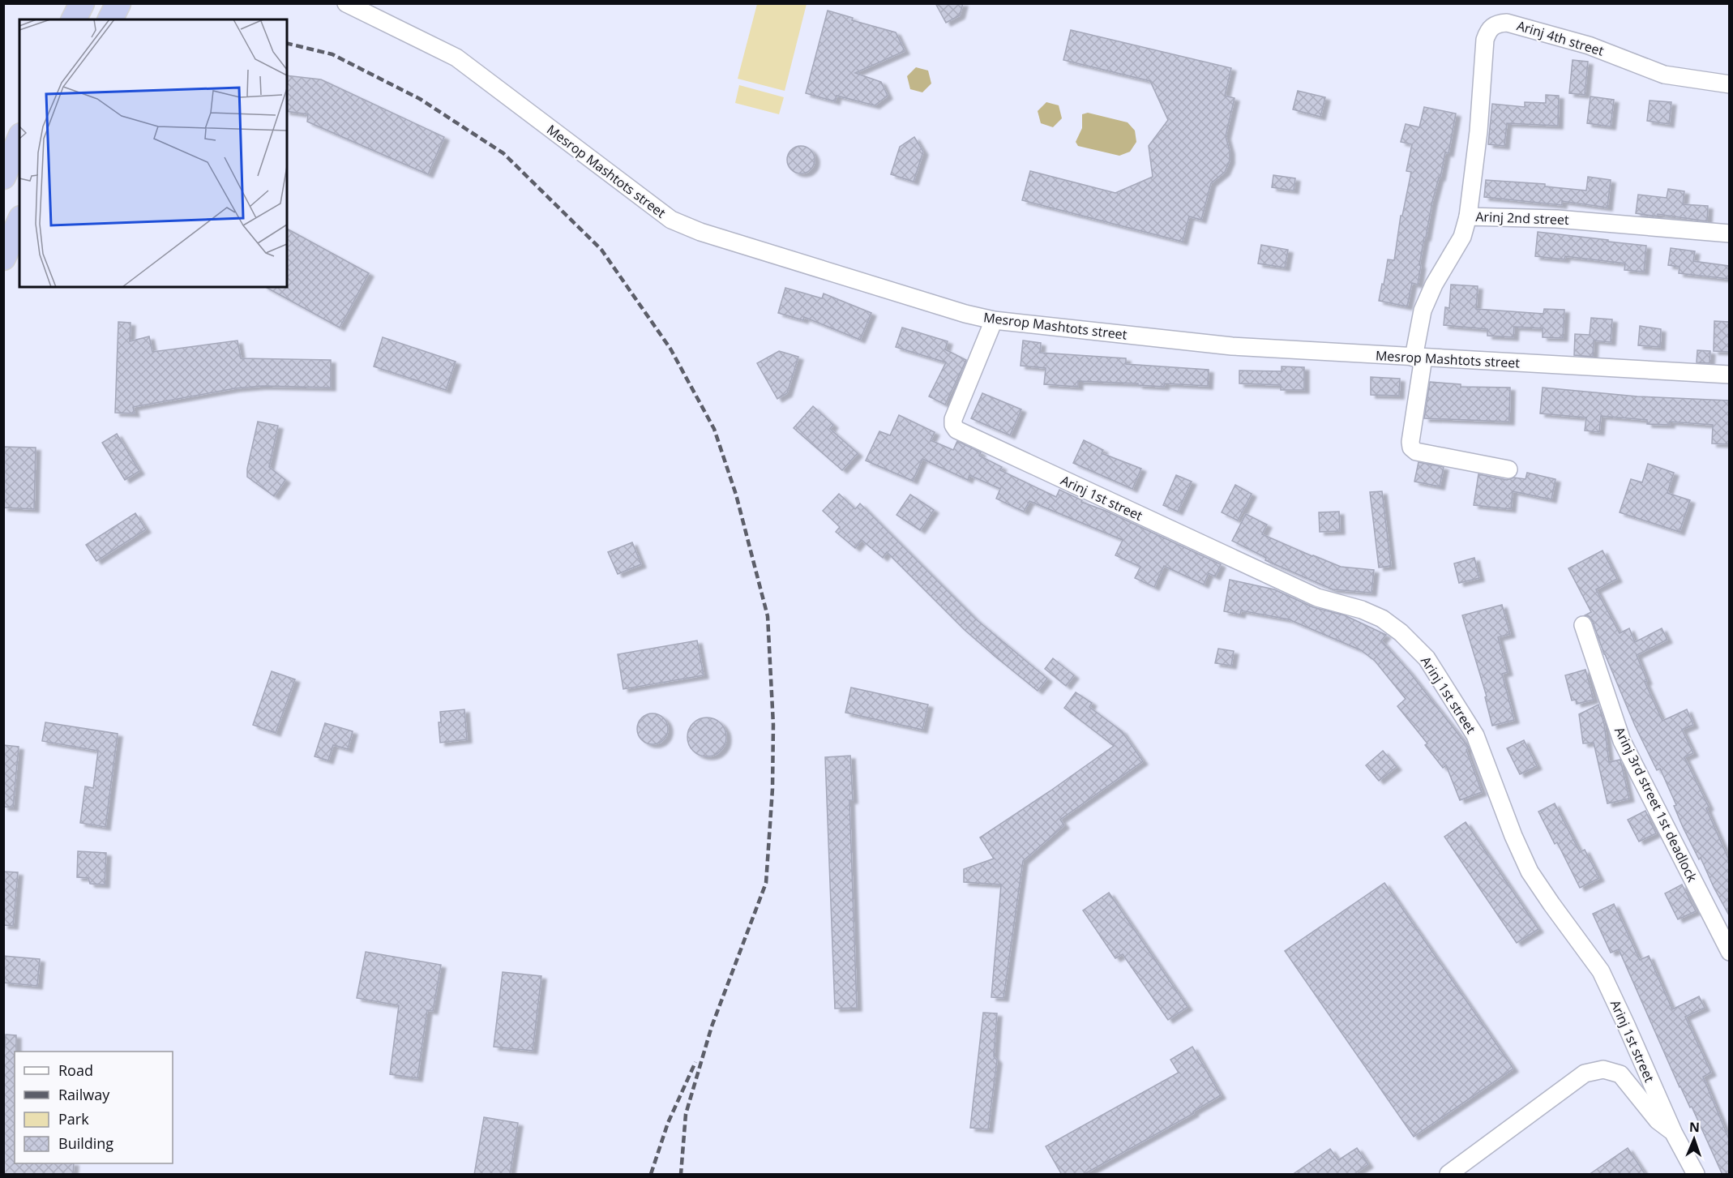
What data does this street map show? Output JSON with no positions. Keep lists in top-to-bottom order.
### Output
{
  "streets": {
    "street": [
      "Arinj 4th street",
      "Mesrop Mashtots street",
      "Arinj 2nd street",
      "Arinj 1st street",
      "Arinj 3rd street 1st deadlock"
    ]
  },
  "crossings": [
    ["Arinj 4th street", "Arinj 2nd street"],
    ["Mesrop Mashtots street", "Arinj 2nd street"],
    ["Mesrop Mashtots street", "Arinj 1st street"]
  ],
  "legend": [
    "Road",
    "Railway",
    "Park",
    "Building"
  ],
  "north": "top"
}
